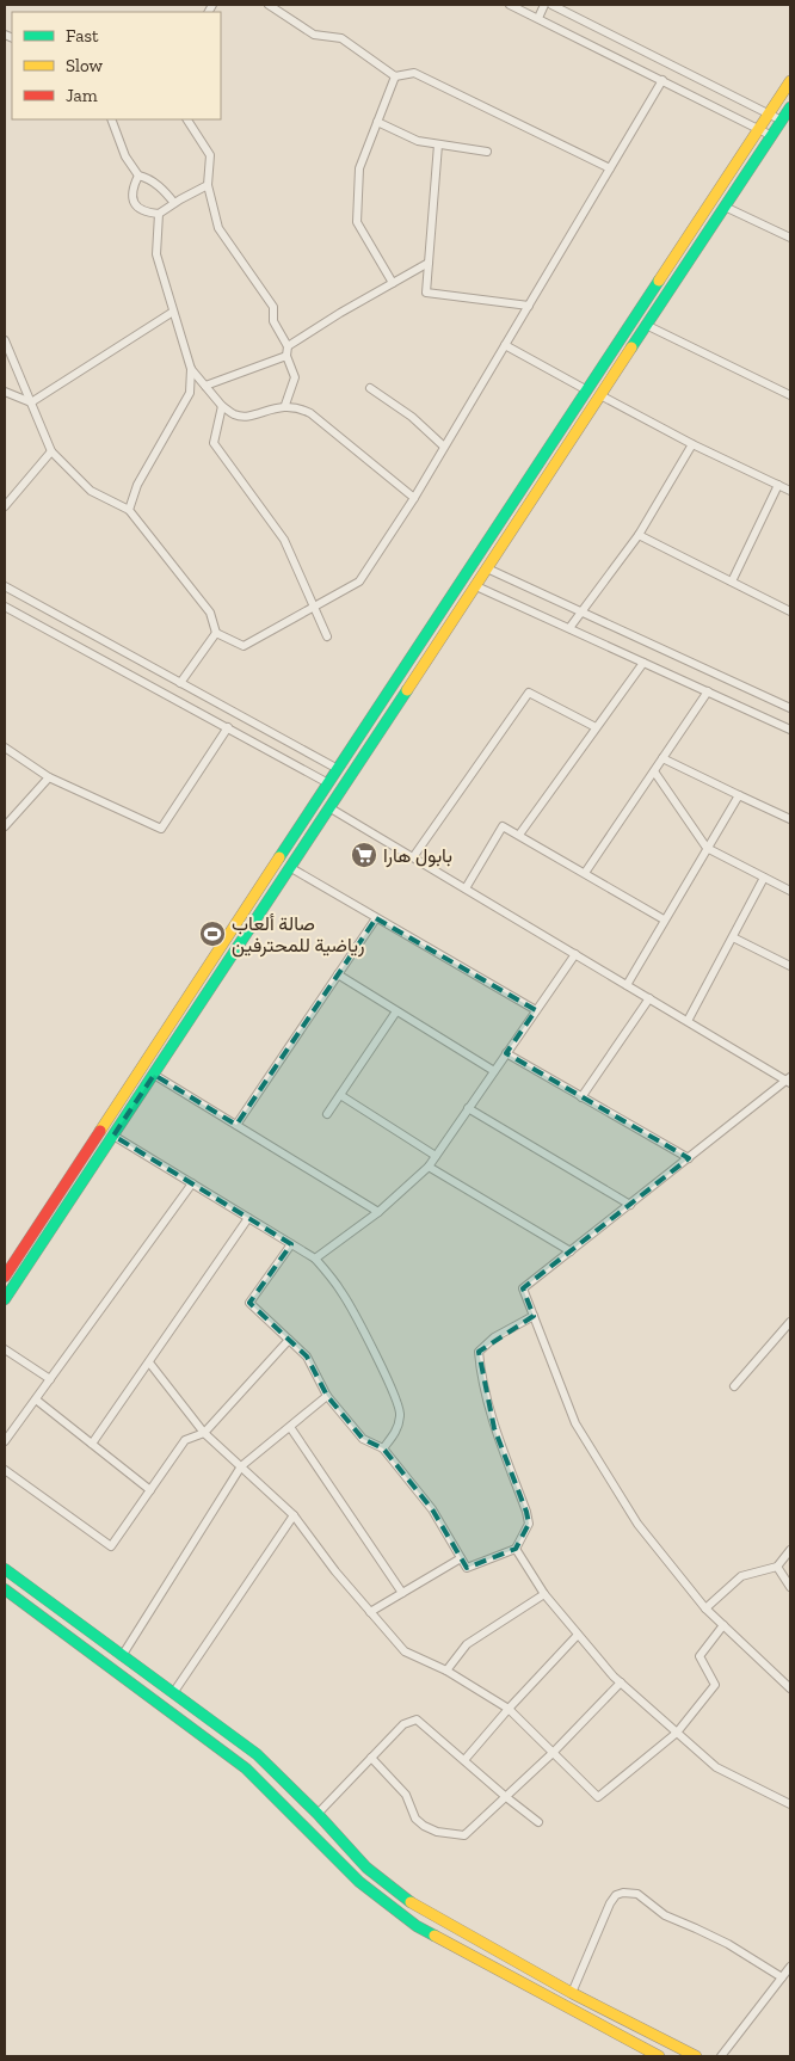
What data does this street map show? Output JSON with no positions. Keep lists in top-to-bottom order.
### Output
{
  "places": {
    "supermarket": ["بابول هارا"],
    "sports": ["صالة ألعاب رياضية للمحترفين"]
  },
  "legend": ["Fast", "Slow", "Jam"]
}
